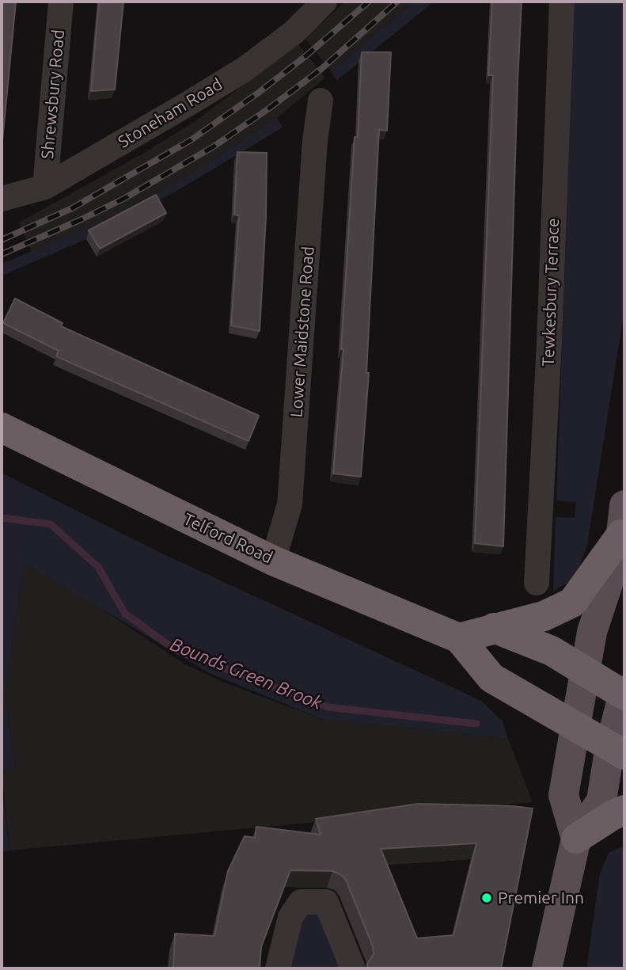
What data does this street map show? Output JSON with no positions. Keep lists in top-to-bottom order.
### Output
{
  "streets": {
    "highway": ["Telford Road"],
    "street": [
      "Shrewsbury Road",
      "Stoneham Road",
      "Tewkesbury Terrace",
      "Lower Maidstone Road"
    ]
  },
  "crossings": [
    ["Shrewsbury Road", "Stoneham Road"],
    ["Lower Maidstone Road", "Telford Road"]
  ],
  "water": ["Bounds Green Brook"],
  "places": ["Premier Inn"]
}
